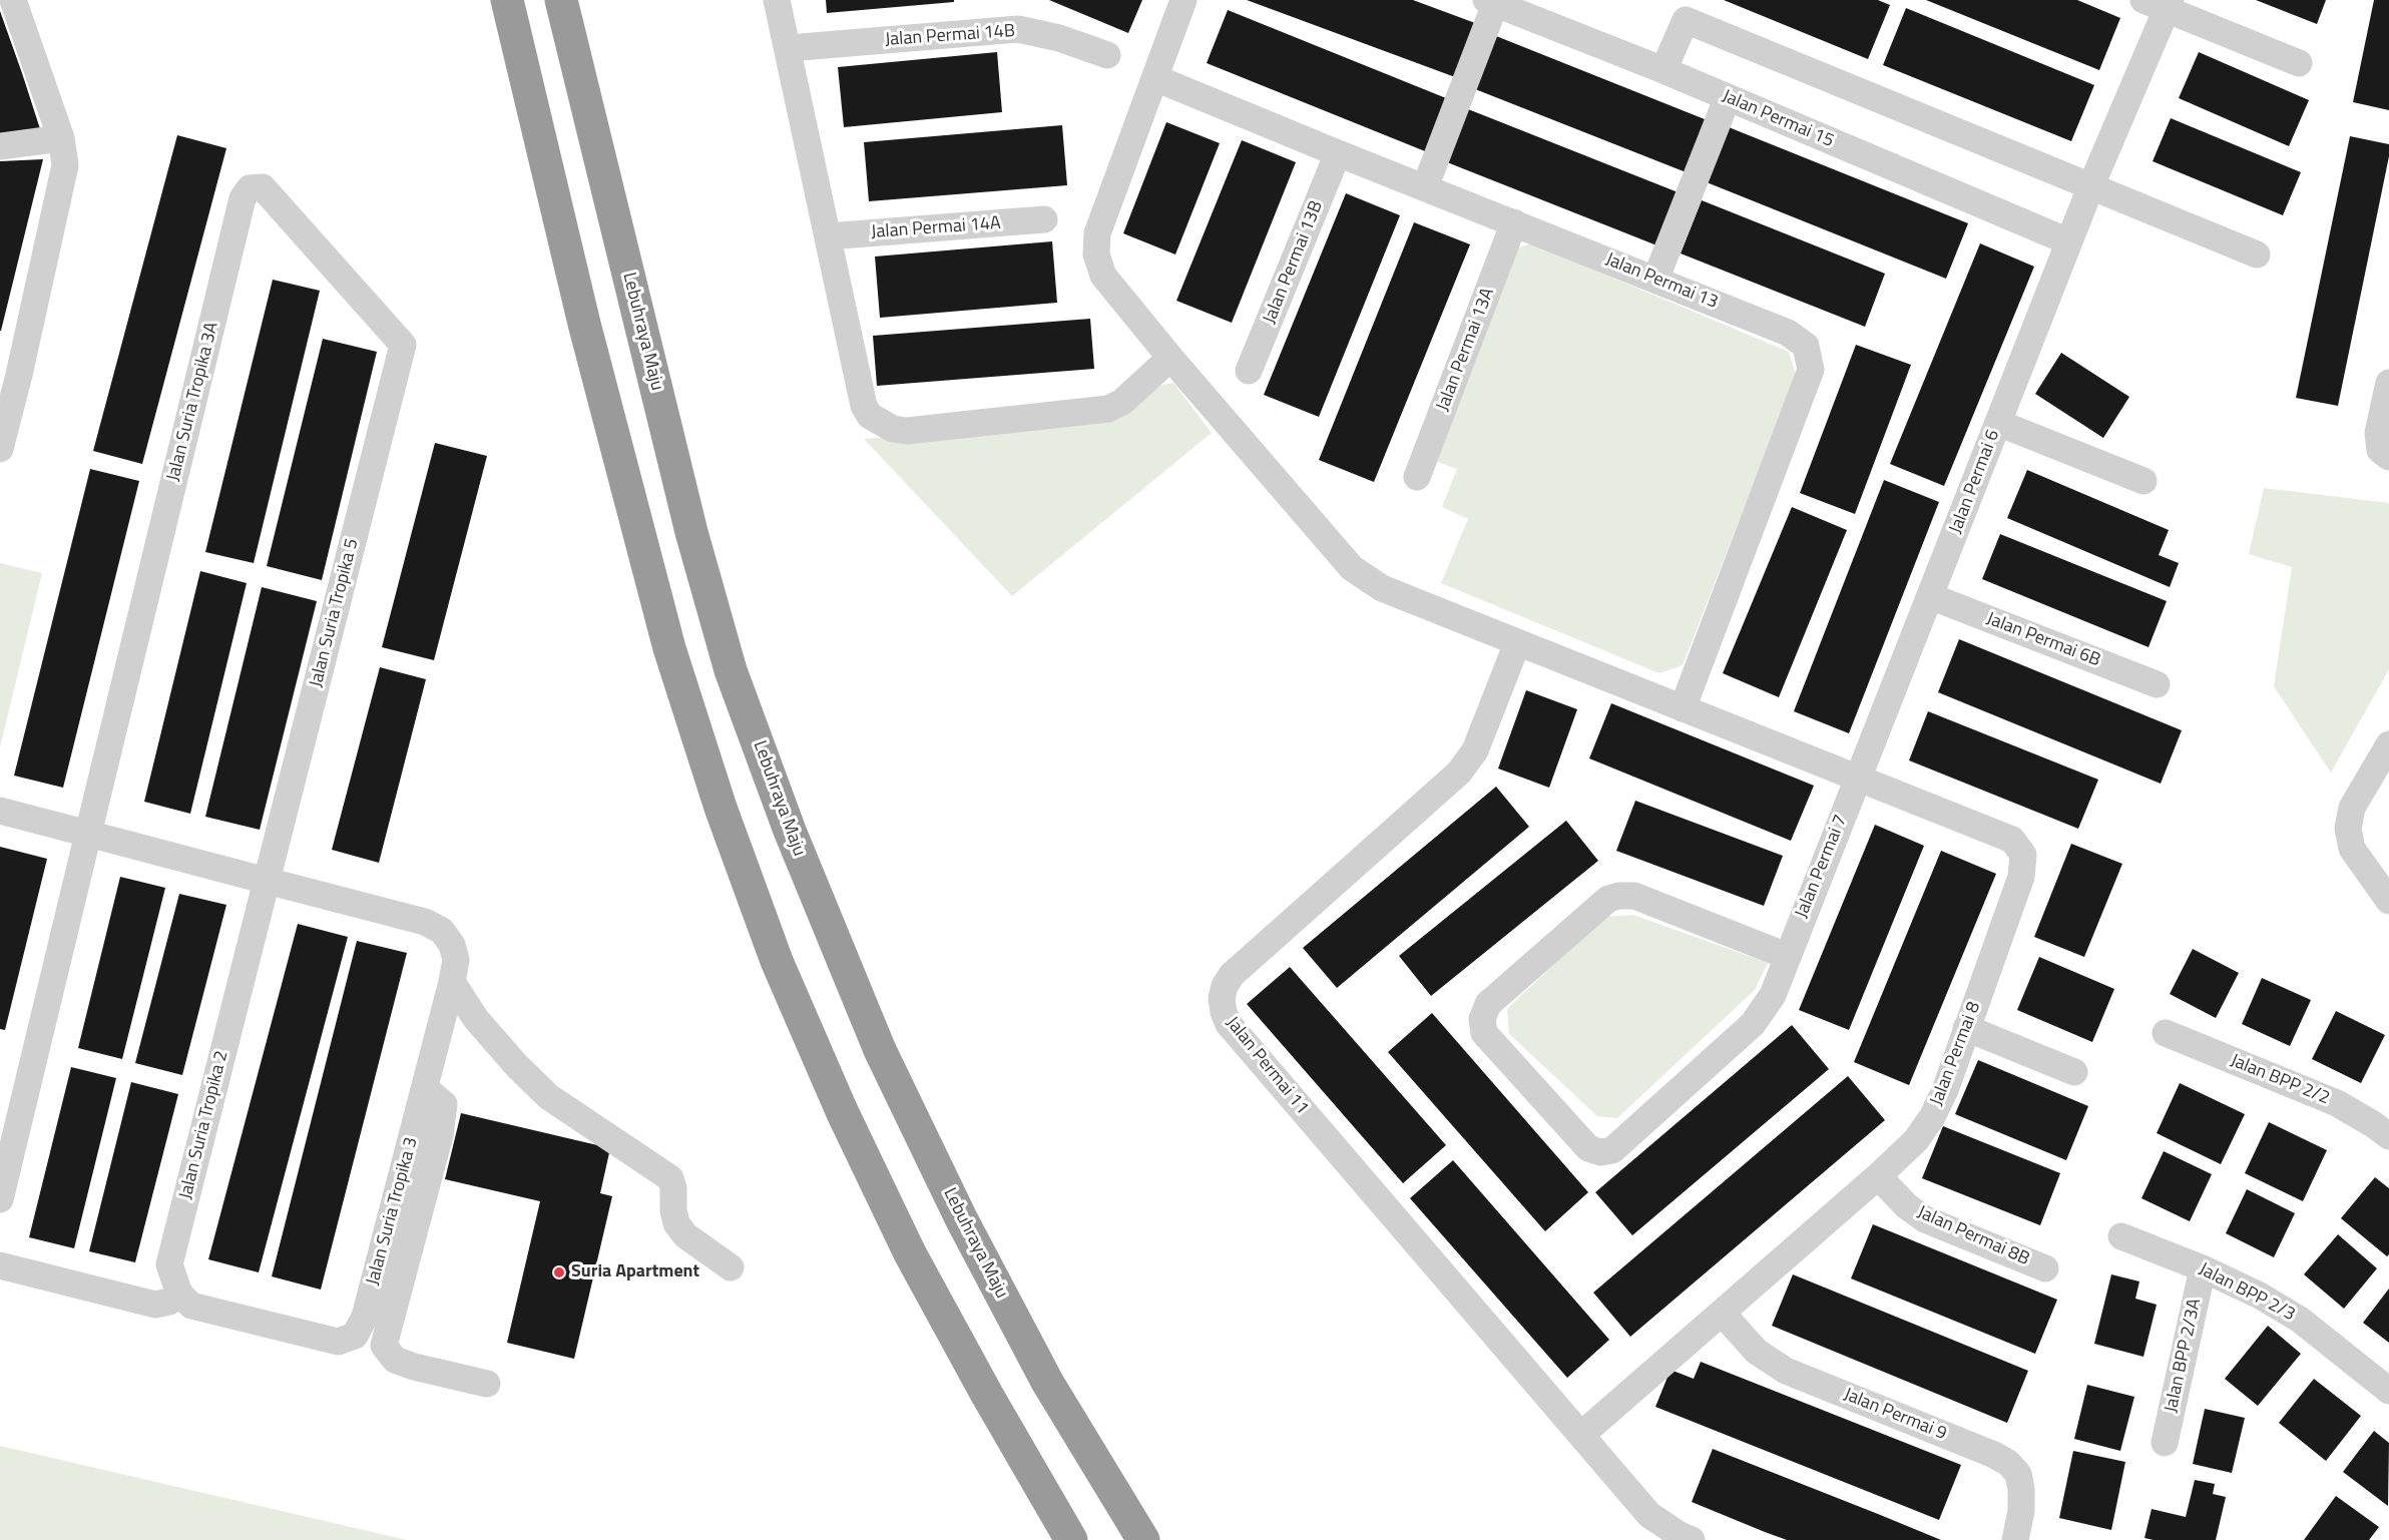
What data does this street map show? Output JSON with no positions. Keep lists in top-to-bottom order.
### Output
{
  "streets": {
    "highway": ["Lebuhraya Maju"],
    "street": [
      "Jalan Permai 14B",
      "Jalan Permai 15",
      "Jalan Permai 14A",
      "Jalan Permai 13B",
      "Jalan Permai 13",
      "Jalan Permai 13A",
      "Jalan Suria Tropika 3A",
      "Jalan Permai 6",
      "Jalan Suria Tropika 5",
      "Jalan Permai 6B",
      "Jalan Permai 7",
      "Jalan Permai 8",
      "Jalan Permai 11",
      "Jalan BPP 2/2",
      "Jalan Suria Tropika 2",
      "Jalan Suria Tropika 3",
      "Jalan Permai 8B",
      "Jalan BPP 2/3",
      "Jalan BPP 2/3A",
      "Jalan Permai 9"
    ]
  },
  "crossings": [
    ["Jalan Permai 15", "Jalan Permai 6"],
    ["Jalan Permai 13B", "Jalan Permai 13"],
    ["Jalan Permai 13", "Jalan Permai 13A"],
    ["Jalan Permai 13", "Jalan Permai 8"],
    ["Jalan Suria Tropika 3A", "Jalan Suria Tropika 5"],
    ["Jalan Suria Tropika 3A", "Jalan Suria Tropika 3"],
    ["Jalan Permai 6", "Jalan Permai 6B"],
    ["Jalan Permai 6", "Jalan Permai 7"],
    ["Jalan Permai 6", "Jalan Permai 8"],
    ["Jalan Suria Tropika 5", "Jalan Suria Tropika 2"],
    ["Jalan Suria Tropika 5", "Jalan Suria Tropika 3"],
    ["Jalan Permai 7", "Jalan Permai 8"],
    ["Jalan Permai 8", "Jalan Permai 11"],
    ["Jalan Permai 8", "Jalan Permai 8B"],
    ["Jalan Permai 8", "Jalan Permai 9"],
    ["Jalan Suria Tropika 2", "Jalan Suria Tropika 3"],
    ["Jalan BPP 2/3", "Jalan BPP 2/3A"]
  ],
  "places": ["Suria Apartment"]
}
